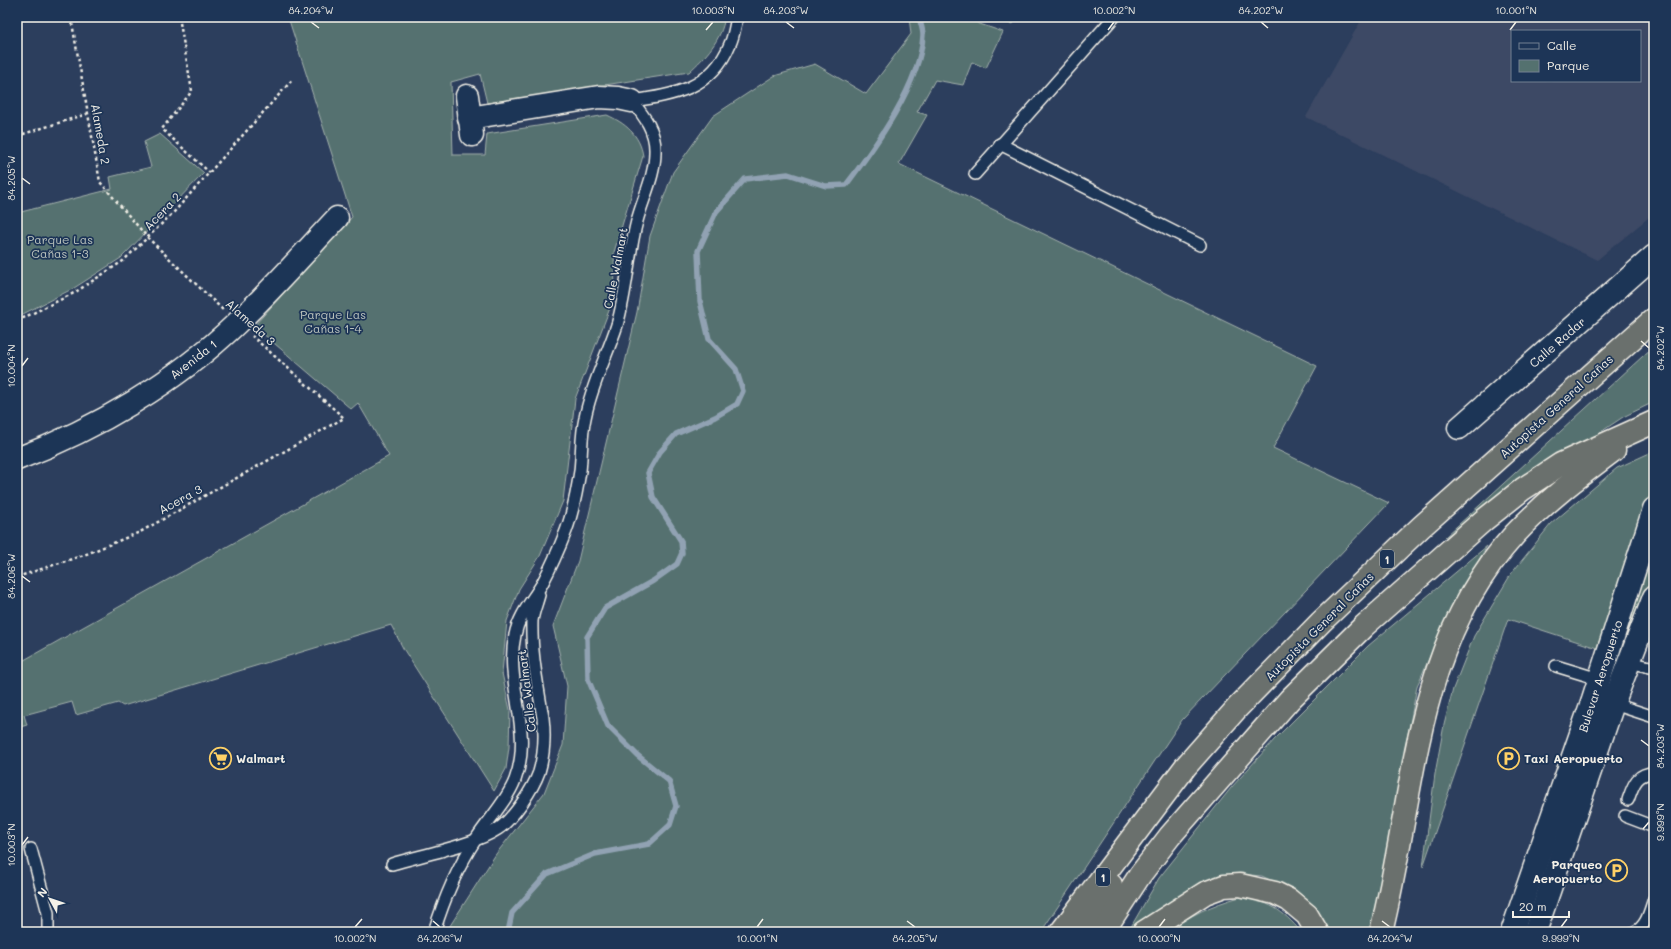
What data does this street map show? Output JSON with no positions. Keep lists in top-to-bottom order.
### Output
{
  "streets": {
    "highway": ["Autopista General Cañas", "1"],
    "street": ["Calle Radar", "Avenida 1", "Bulevar Aeropuerto"],
    "lane": ["Calle Walmart"],
    "path": [
      "Alameda 2",
      "Acera 2",
      "Alameda 3",
      "Acera 3"
    ]
  },
  "crossings": [
    ["Alameda 2", "Acera 2"],
    ["Alameda 2", "Alameda 3"],
    ["Acera 2", "Alameda 3"],
    ["Alameda 3", "Avenida 1"],
    ["Alameda 3", "Acera 3"],
    ["Autopista General Cañas", "1"]
  ],
  "parks": ["Parque Las Cañas 1-3", "Parque Las Cañas 1-4"],
  "places": {
    "supermarket": ["Walmart"],
    "parking": ["Taxi Aeropuerto", "Parqueo Aeropuerto"]
  },
  "legend": ["Calle", "Parque"],
  "scale_bar": "20 m",
  "north": "top left",
  "coordinates": [
    "84.204°W",
    "10.003°N",
    "84.203°W",
    "10.002°N",
    "84.202°W",
    "10.001°N",
    "84.205°W",
    "10.004°N",
    "84.206°W",
    "9.999°N",
    "10.000°N"
  ]
}
